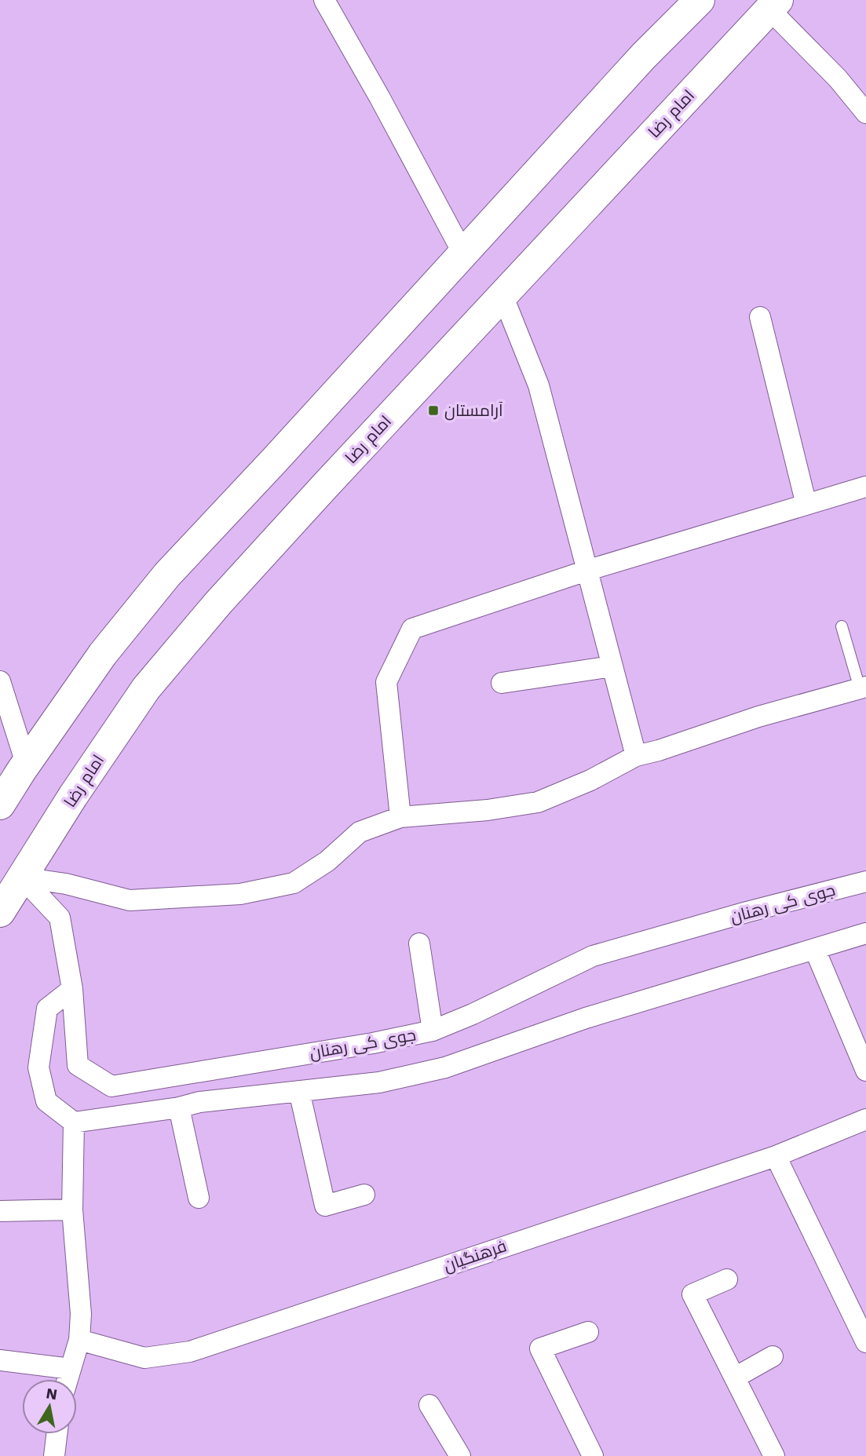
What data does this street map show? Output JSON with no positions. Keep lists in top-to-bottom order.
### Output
{
  "streets": {
    "main road": ["امام رضا"],
    "street": ["جوی کی رهنان", "فرهنگیان"]
  },
  "places": {
    "transit": ["آرامستان"]
  },
  "north": "top"
}
